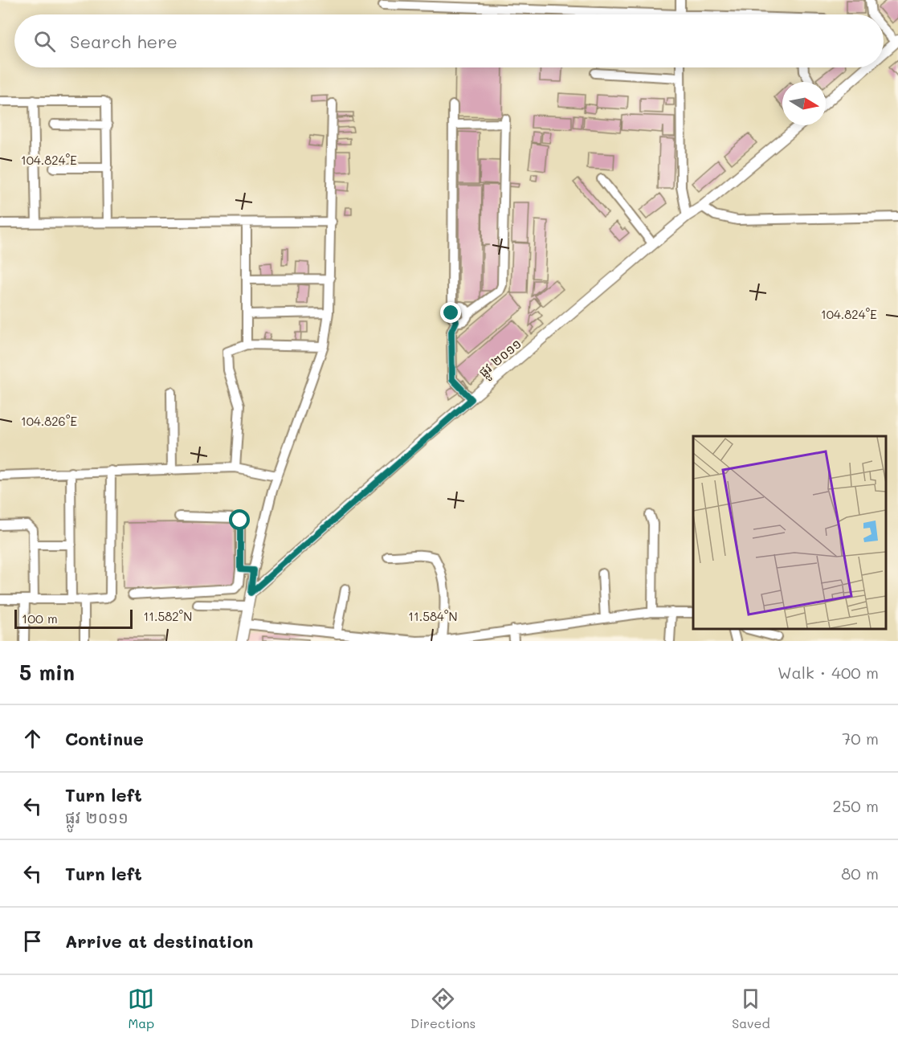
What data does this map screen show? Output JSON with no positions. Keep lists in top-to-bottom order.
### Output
{
  "streets": {
    "main road": ["ផ្លូវ ២០១១"]
  },
  "scale_bar": "100 m",
  "north": "right",
  "page": {
    "search": "Search here",
    "scale": "100 m",
    "heading": ["5 min", "Walk · 400 m"],
    "list": [
      ["Continue", "70 m"],
      ["Turn left", "ផ្លូវ ២០១១", "250 m"],
      ["Turn left", "80 m"],
      "Arrive at destination"
    ],
    "nav": ["Map", "Directions", "Saved"]
  },
  "coordinates": [
    "104.824°E",
    "104.826°E",
    "11.582°N",
    "11.584°N"
  ]
}
